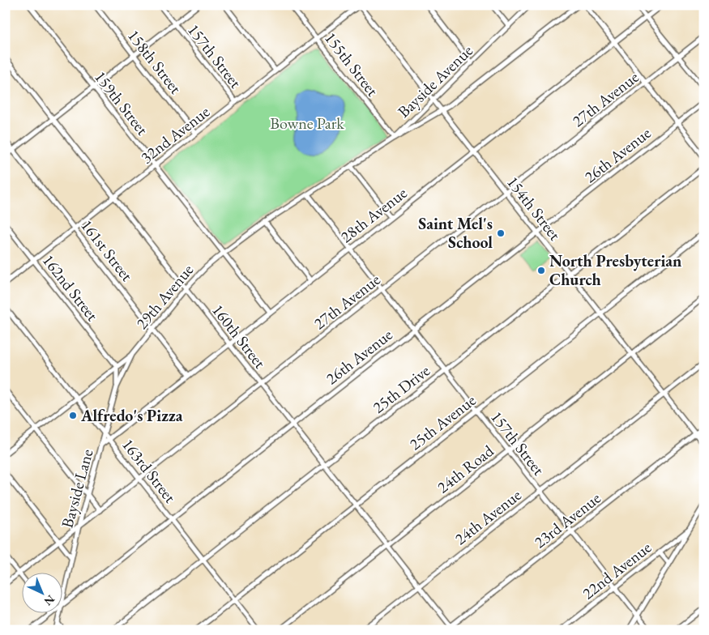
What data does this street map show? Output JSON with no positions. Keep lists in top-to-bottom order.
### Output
{
  "streets": {
    "street": [
      "157th Street",
      "158th Street",
      "155th Street",
      "Bayside Avenue",
      "27th Avenue",
      "159th Street",
      "32nd Avenue",
      "26th Avenue",
      "154th Street",
      "28th Avenue",
      "161st Street",
      "162nd Street",
      "29th Avenue",
      "160th Street",
      "25th Drive",
      "25th Avenue",
      "24th Road",
      "163rd Street",
      "Bayside Lane",
      "24th Avenue",
      "23rd Avenue",
      "22nd Avenue"
    ]
  },
  "crossings": [
    ["157th Street", "27th Avenue"],
    ["157th Street", "32nd Avenue"],
    ["157th Street", "26th Avenue"],
    ["157th Street", "28th Avenue"],
    ["157th Street", "29th Avenue"],
    ["157th Street", "25th Drive"],
    ["157th Street", "25th Avenue"],
    ["157th Street", "24th Road"],
    ["157th Street", "24th Avenue"],
    ["157th Street", "23rd Avenue"],
    ["157th Street", "22nd Avenue"],
    ["158th Street", "32nd Avenue"],
    ["155th Street", "Bayside Avenue"],
    ["155th Street", "32nd Avenue"],
    ["Bayside Avenue", "154th Street"],
    ["Bayside Avenue", "29th Avenue"],
    ["27th Avenue", "154th Street"],
    ["27th Avenue", "160th Street"],
    ["27th Avenue", "163rd Street"],
    ["27th Avenue", "Bayside Lane"],
    ["159th Street", "32nd Avenue"],
    ["159th Street", "28th Avenue"],
    ["159th Street", "29th Avenue"],
    ["32nd Avenue", "154th Street"],
    ["32nd Avenue", "161st Street"],
    ["32nd Avenue", "162nd Street"],
    ["32nd Avenue", "160th Street"],
    ["26th Avenue", "154th Street"],
    ["26th Avenue", "160th Street"],
    ["26th Avenue", "163rd Street"],
    ["154th Street", "28th Avenue"],
    ["154th Street", "25th Drive"],
    ["154th Street", "25th Avenue"],
    ["154th Street", "24th Road"],
    ["154th Street", "24th Avenue"],
    ["154th Street", "23rd Avenue"],
    ["28th Avenue", "161st Street"],
    ["28th Avenue", "160th Street"],
    ["28th Avenue", "163rd Street"],
    ["28th Avenue", "Bayside Lane"],
    ["161st Street", "29th Avenue"],
    ["162nd Street", "29th Avenue"],
    ["29th Avenue", "160th Street"],
    ["29th Avenue", "163rd Street"],
    ["29th Avenue", "Bayside Lane"],
    ["160th Street", "25th Drive"],
    ["160th Street", "25th Avenue"],
    ["160th Street", "24th Road"],
    ["160th Street", "24th Avenue"],
    ["160th Street", "23rd Avenue"],
    ["25th Drive", "163rd Street"],
    ["25th Avenue", "163rd Street"],
    ["163rd Street", "Bayside Lane"]
  ],
  "parks": ["Bowne Park"],
  "places": ["Saint Mel's School", "North Presbyterian Church", "Alfredo's Pizza"],
  "north": "bottom right"
}
